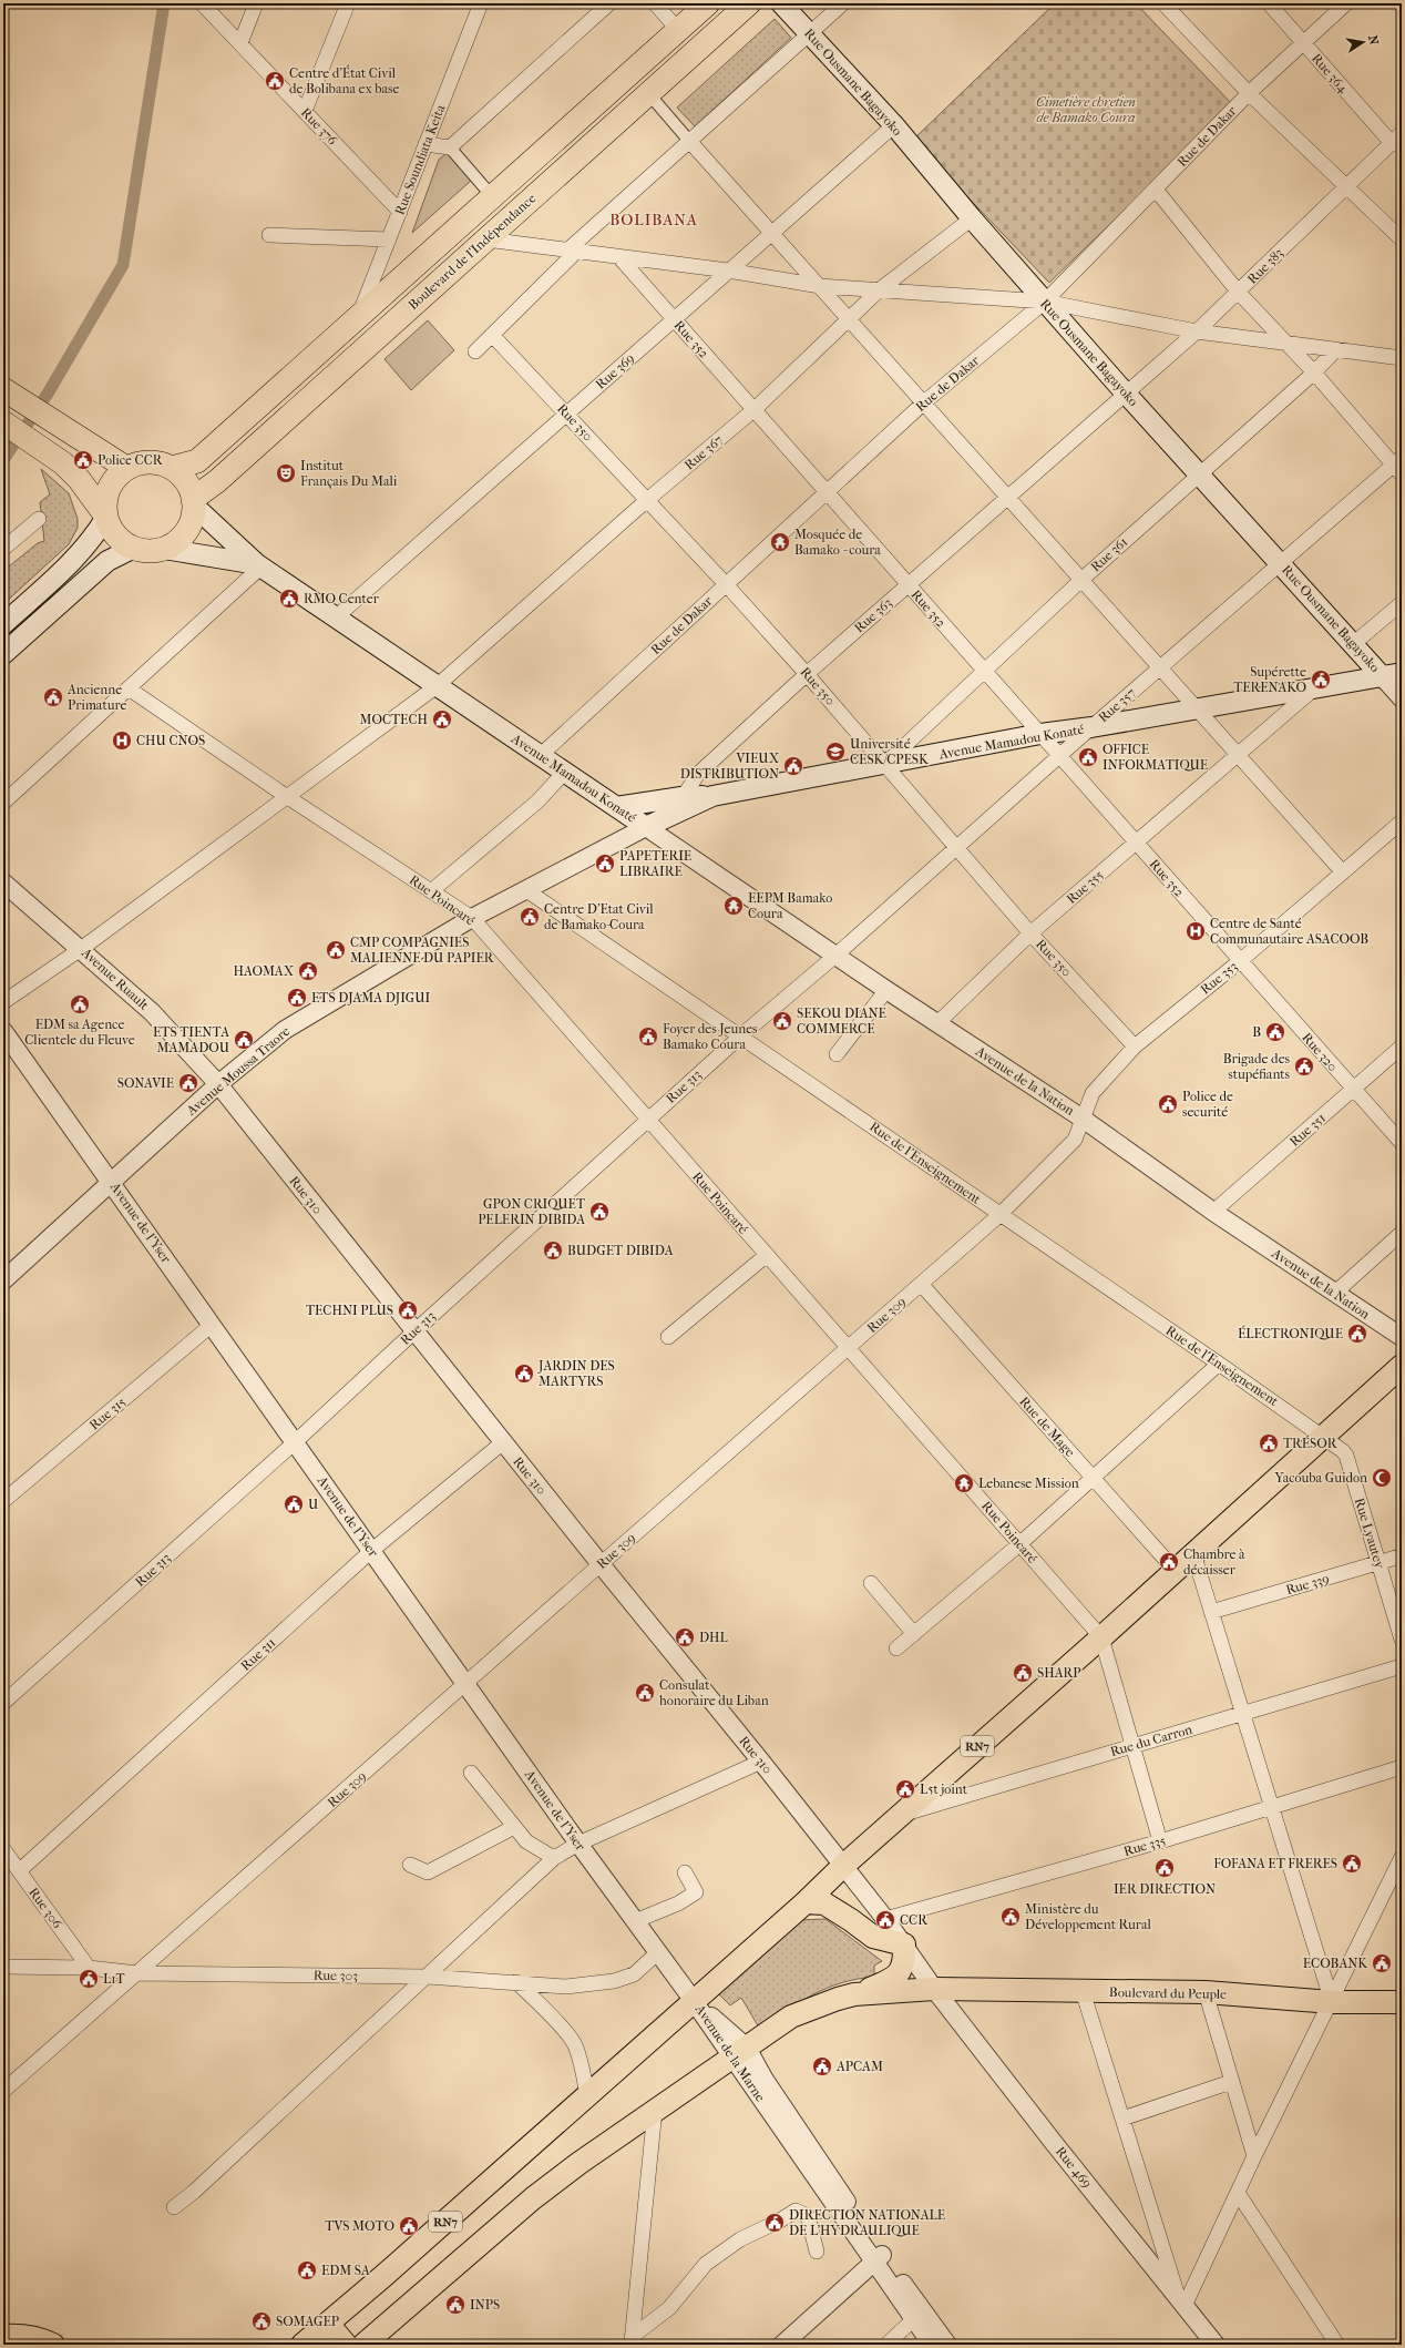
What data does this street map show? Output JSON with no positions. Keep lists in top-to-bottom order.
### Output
{
  "streets": {
    "highway": ["Boulevard de l'Indépendance"],
    "main road": [
      "Rue Ousmane Bagayoko",
      "Avenue Mamadou Konaté",
      "RN7",
      "Boulevard du Peuple"
    ],
    "street": [
      "Rue 364",
      "Rue 376",
      "Rue de Dakar",
      "Rue Soundiata Keita",
      "Rue 383",
      "Rue 352",
      "Rue 369",
      "Rue 350",
      "Rue 367",
      "Rue 361",
      "Rue 363",
      "Rue 357",
      "Rue 355",
      "Rue Poincaré",
      "Rue 353",
      "Avenue Ruault",
      "Rue 320",
      "Avenue Moussa Traore",
      "Avenue de la Nation",
      "Rue 313",
      "Rue 351",
      "Rue de l'Enseignement",
      "Rue 310",
      "Avenue de l'Yser",
      "Rue 309",
      "Rue 315",
      "Rue de Mage",
      "Rue Lyautey",
      "Rue 339",
      "Rue 311",
      "Rue du Carron",
      "Rue 335",
      "Rue 306",
      "Rue 303",
      "Avenue de la Marne",
      "Rue 469"
    ]
  },
  "crossings": [
    ["Rue 364", "Rue de Dakar"],
    ["Rue 364", "Rue 383"],
    ["Rue Ousmane Bagayoko", "Rue de Dakar"],
    ["Rue Ousmane Bagayoko", "Rue 383"],
    ["Rue Ousmane Bagayoko", "Rue 369"],
    ["Rue Ousmane Bagayoko", "Rue 367"],
    ["Rue Ousmane Bagayoko", "Rue 361"],
    ["Rue Ousmane Bagayoko", "Rue 363"],
    ["Rue Ousmane Bagayoko", "Rue 357"],
    ["Rue Ousmane Bagayoko", "Avenue Mamadou Konaté"],
    ["Rue 376", "Rue Soundiata Keita"],
    ["Rue de Dakar", "Rue 352"],
    ["Rue de Dakar", "Rue 350"],
    ["Rue de Dakar", "Avenue Mamadou Konaté"],
    ["Rue Soundiata Keita", "Boulevard de l'Indépendance"],
    ["Boulevard de l'Indépendance", "Avenue Mamadou Konaté"],
    ["Rue 383", "Rue 363"],
    ["Rue 352", "Rue 369"],
    ["Rue 352", "Rue 367"],
    ["Rue 352", "Rue 361"],
    ["Rue 352", "Rue 363"],
    ["Rue 352", "Rue 357"],
    ["Rue 352", "Avenue Mamadou Konaté"],
    ["Rue 352", "Rue 355"],
    ["Rue 352", "Rue 353"],
    ["Rue 352", "Rue 320"],
    ["Rue 369", "Rue 350"],
    ["Rue 369", "Avenue Mamadou Konaté"],
    ["Rue 350", "Rue 367"],
    ["Rue 350", "Rue 361"],
    ["Rue 350", "Rue 363"],
    ["Rue 350", "Rue 357"],
    ["Rue 350", "Avenue Mamadou Konaté"],
    ["Rue 350", "Rue 355"],
    ["Rue 350", "Rue 353"],
    ["Rue 367", "Avenue Mamadou Konaté"],
    ["Rue 367", "Rue Poincaré"],
    ["Rue 367", "Avenue Ruault"],
    ["Rue 361", "Avenue Mamadou Konaté"],
    ["Rue 363", "Avenue Mamadou Konaté"],
    ["Rue 357", "Avenue Mamadou Konaté"],
    ["Rue 357", "Avenue de la Nation"],
    ["Rue 357", "Rue 313"],
    ["Avenue Mamadou Konaté", "Rue 355"],
    ["Avenue Mamadou Konaté", "Avenue Moussa Traore"],
    ["Avenue Mamadou Konaté", "Avenue de la Nation"],
    ["Rue 355", "Avenue de la Nation"],
    ["Rue Poincaré", "Avenue Moussa Traore"],
    ["Rue Poincaré", "Rue 313"],
    ["Rue Poincaré", "Rue 309"],
    ["Rue Poincaré", "Rue du Carron"],
    ["Rue Poincaré", "RN7"],
    ["Rue Poincaré", "Rue 335"],
    ["Rue 353", "Rue 320"],
    ["Rue 353", "Avenue de la Nation"],
    ["Rue 353", "Rue 309"],
    ["Avenue Ruault", "Avenue Moussa Traore"],
    ["Avenue Ruault", "Rue 310"],
    ["Rue 320", "Rue 351"],
    ["Avenue Moussa Traore", "Avenue de la Nation"],
    ["Avenue Moussa Traore", "Rue de l'Enseignement"],
    ["Avenue Moussa Traore", "Rue 310"],
    ["Avenue Moussa Traore", "Avenue de l'Yser"],
    ["Avenue de la Nation", "Rue 313"],
    ["Avenue de la Nation", "Rue 351"],
    ["Avenue de la Nation", "Rue 309"],
    ["Rue 313", "Rue de l'Enseignement"],
    ["Rue 313", "Rue 310"],
    ["Rue 313", "Avenue de l'Yser"],
    ["Rue de l'Enseignement", "Rue 309"],
    ["Rue de l'Enseignement", "Rue Lyautey"],
    ["Rue de l'Enseignement", "RN7"],
    ["Rue 310", "Rue 309"],
    ["Rue 310", "Rue 311"],
    ["Rue 310", "RN7"],
    ["Rue 310", "Rue 335"],
    ["Rue 310", "Rue 469"],
    ["Avenue de l'Yser", "Rue 309"],
    ["Avenue de l'Yser", "Rue 315"],
    ["Avenue de l'Yser", "Rue 311"],
    ["Avenue de l'Yser", "RN7"],
    ["Avenue de l'Yser", "Rue 303"],
    ["Avenue de l'Yser", "Avenue de la Marne"],
    ["Rue 309", "Rue de Mage"],
    ["Rue 309", "Rue 303"],
    ["Rue de Mage", "RN7"],
    ["Rue Lyautey", "Rue 339"],
    ["Rue Lyautey", "RN7"],
    ["Rue 311", "Rue 306"],
    ["Rue du Carron", "RN7"],
    ["RN7", "Avenue de la Marne"],
    ["Rue 335", "Rue 469"],
    ["Rue 306", "Rue 303"],
    ["Boulevard du Peuple", "Rue 469"]
  ],
  "districts": ["BOLIBANA"],
  "parks": ["Cimetière chretien de Bamako Coura"],
  "places": {
    "public building": [
      "Centre d'État Civil de Bolibana ex base",
      "Police CCR",
      "RMO Center",
      "Supérette TERENAKO",
      "Ancienne Primature",
      "MOCTECH",
      "OFFICE INFORMATIQUE",
      "VIEUX DISTRIBUTION",
      "PAPETERIE LIBRAIRE",
      "Centre D'Etat Civil de Bamako-Coura",
      "CMP COMPAGNIES MALIENNE DU PAPIER",
      "HAOMAX",
      "ETS DJAMA DJIGUI",
      "EDM sa Agence Clientele du Fleuve",
      "SEKOU DIANE COMMERCE",
      "B",
      "Foyer des Jeunes Bamako Coura",
      "ETS TIENTA MAMADOU",
      "Brigade des stupéfiants",
      "SONAVIE",
      "Police de securité",
      "GPON CRIQUET PELERIN DIBIDA",
      "BUDGET DIBIDA",
      "TECHNI PLUS",
      "ÉLECTRONIQUE",
      "JARDIN DES MARTYRS",
      "TRÉSOR",
      "U",
      "Chambre à décaisser",
      "DHL",
      "SHARP",
      "Consulat honoraire du Liban",
      "L5t joint",
      "FOFANA ET FRERES",
      "IER DIRECTION",
      "Ministère du Développement Rural",
      "CCR",
      "ECOBANK",
      "L1T",
      "APCAM",
      "DIRECTION NATIONALE DE L'HYDRAULIQUE",
      "TVS MOTO",
      "EDM SA",
      "INPS",
      "SOMAGEP"
    ],
    "theatre": ["Institut Français Du Mali"],
    "temple": ["Mosquée de Bamako - coura", "EEPM Bamako Coura", "Lebanese Mission"],
    "hospital": ["CHU CNOS", "Centre de Santé Communautaire ASACOOB"],
    "school or university": ["Université CESK/CPESK"],
    "mosque": ["Yacouba Guidon"]
  },
  "north": "right"
}
